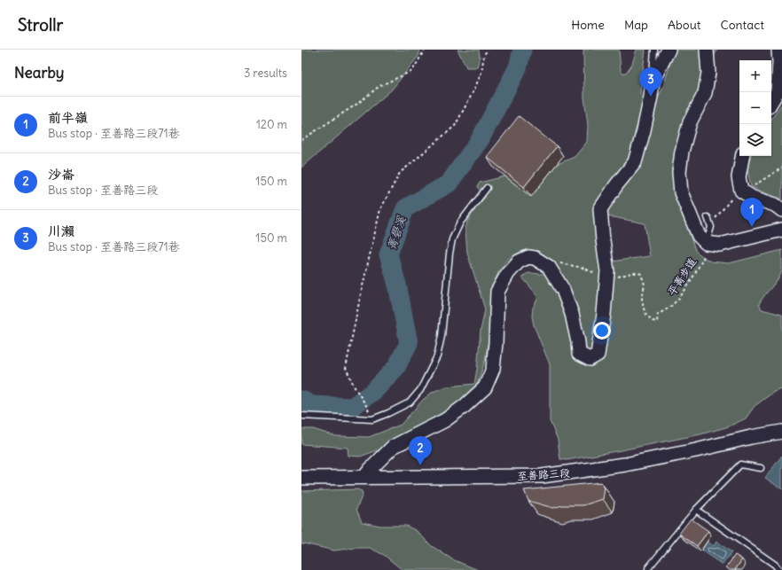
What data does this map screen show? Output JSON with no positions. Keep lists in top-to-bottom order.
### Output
{
  "streets": {
    "street": ["至善路三段"],
    "path": ["平菁步道"]
  },
  "water": ["菁礐溪"],
  "page": {
    "header": "Strollr",
    "nav": [
      "Home",
      "Map",
      "About",
      "Contact"
    ],
    "heading": ["Nearby", "3 results"],
    "map_buttons": ["+", "−"],
    "pins": ["3", "1", "2"],
    "list": [
      {
        "mark": "1",
        "name": "前半嶺",
        "note": "Bus stop · 至善路三段71巷",
        "value": "120 m"
      },
      {
        "mark": "2",
        "name": "沙崙",
        "note": "Bus stop · 至善路三段",
        "value": "150 m"
      },
      {
        "mark": "3",
        "name": "川瀨",
        "note": "Bus stop · 至善路三段71巷",
        "value": "150 m"
      }
    ]
  }
}
